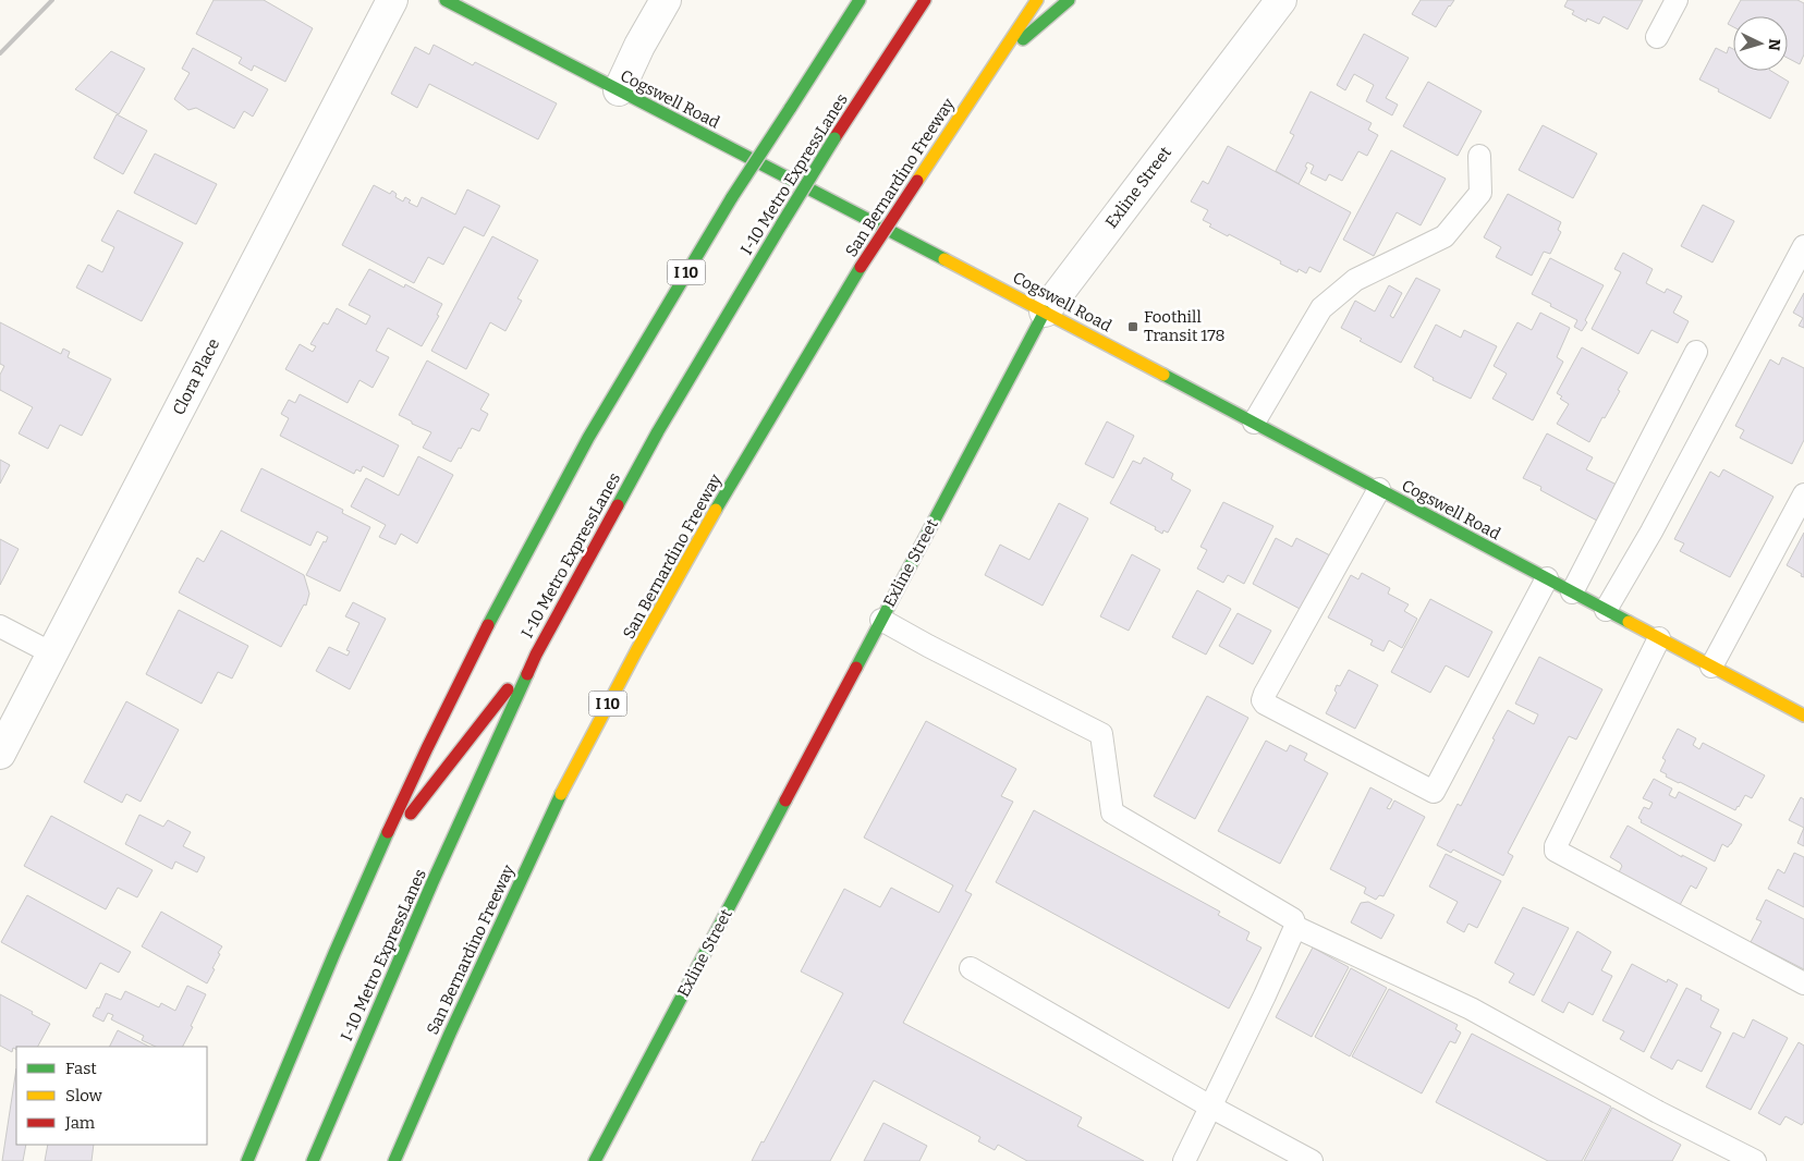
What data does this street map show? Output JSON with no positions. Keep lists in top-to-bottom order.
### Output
{
  "streets": {
    "main road": [
      "Cogswell Road",
      "I-10 Metro ExpressLanes",
      "San Bernardino Freeway",
      "Exline Street",
      "I 10"
    ],
    "street": ["Clora Place"]
  },
  "crossings": [
    ["Cogswell Road", "Exline Street"]
  ],
  "places": {
    "transit": ["Foothill Transit 178"]
  },
  "legend": ["Fast", "Slow", "Jam"],
  "north": "right"
}
